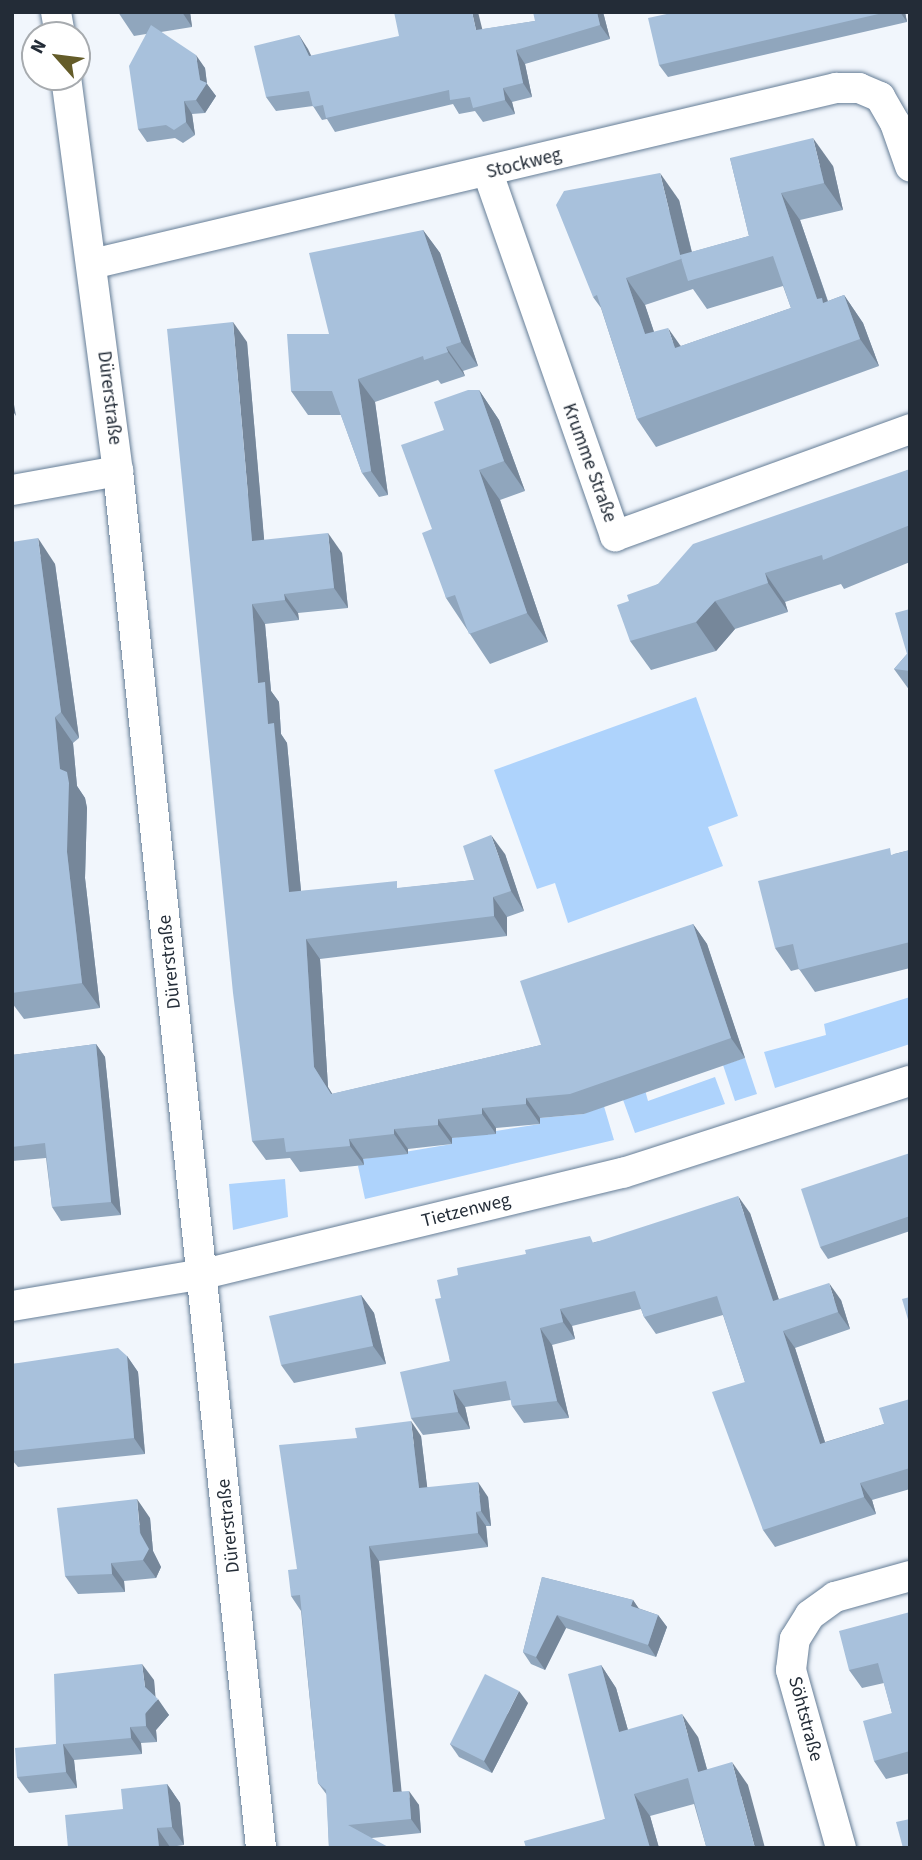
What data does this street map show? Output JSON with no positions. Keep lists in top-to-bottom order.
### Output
{
  "streets": {
    "street": [
      "Stockweg",
      "Dürerstraße",
      "Krumme Straße",
      "Tietzenweg",
      "Söhtstraße"
    ]
  },
  "crossings": [
    ["Stockweg", "Dürerstraße"],
    ["Stockweg", "Krumme Straße"],
    ["Dürerstraße", "Tietzenweg"]
  ],
  "north": "top left"
}
